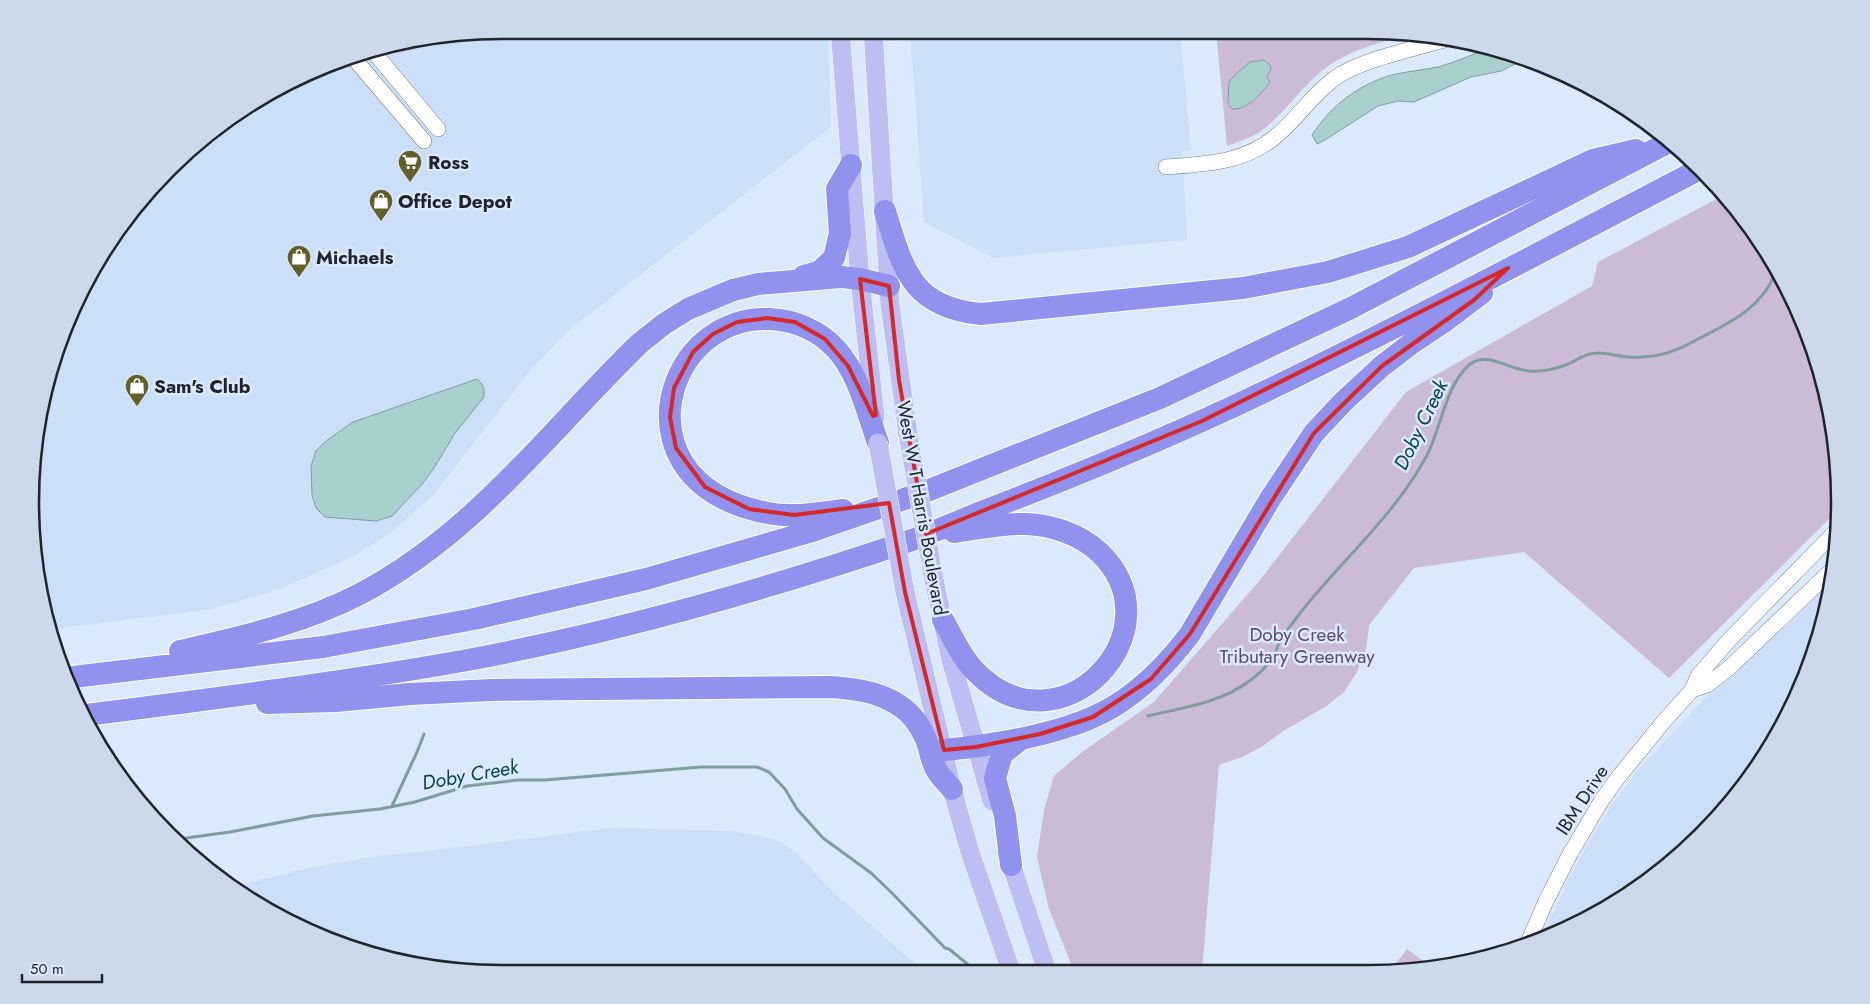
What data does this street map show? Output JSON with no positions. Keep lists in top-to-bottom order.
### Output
{
  "streets": {
    "main road": ["West W T Harris Boulevard"],
    "street": ["IBM Drive"]
  },
  "water": ["Doby Creek"],
  "parks": ["Doby Creek Tributary Greenway"],
  "places": {
    "supermarket": ["Ross"],
    "shop": ["Office Depot", "Michaels", "Sam's Club"]
  },
  "scale_bar": "50 m"
}
